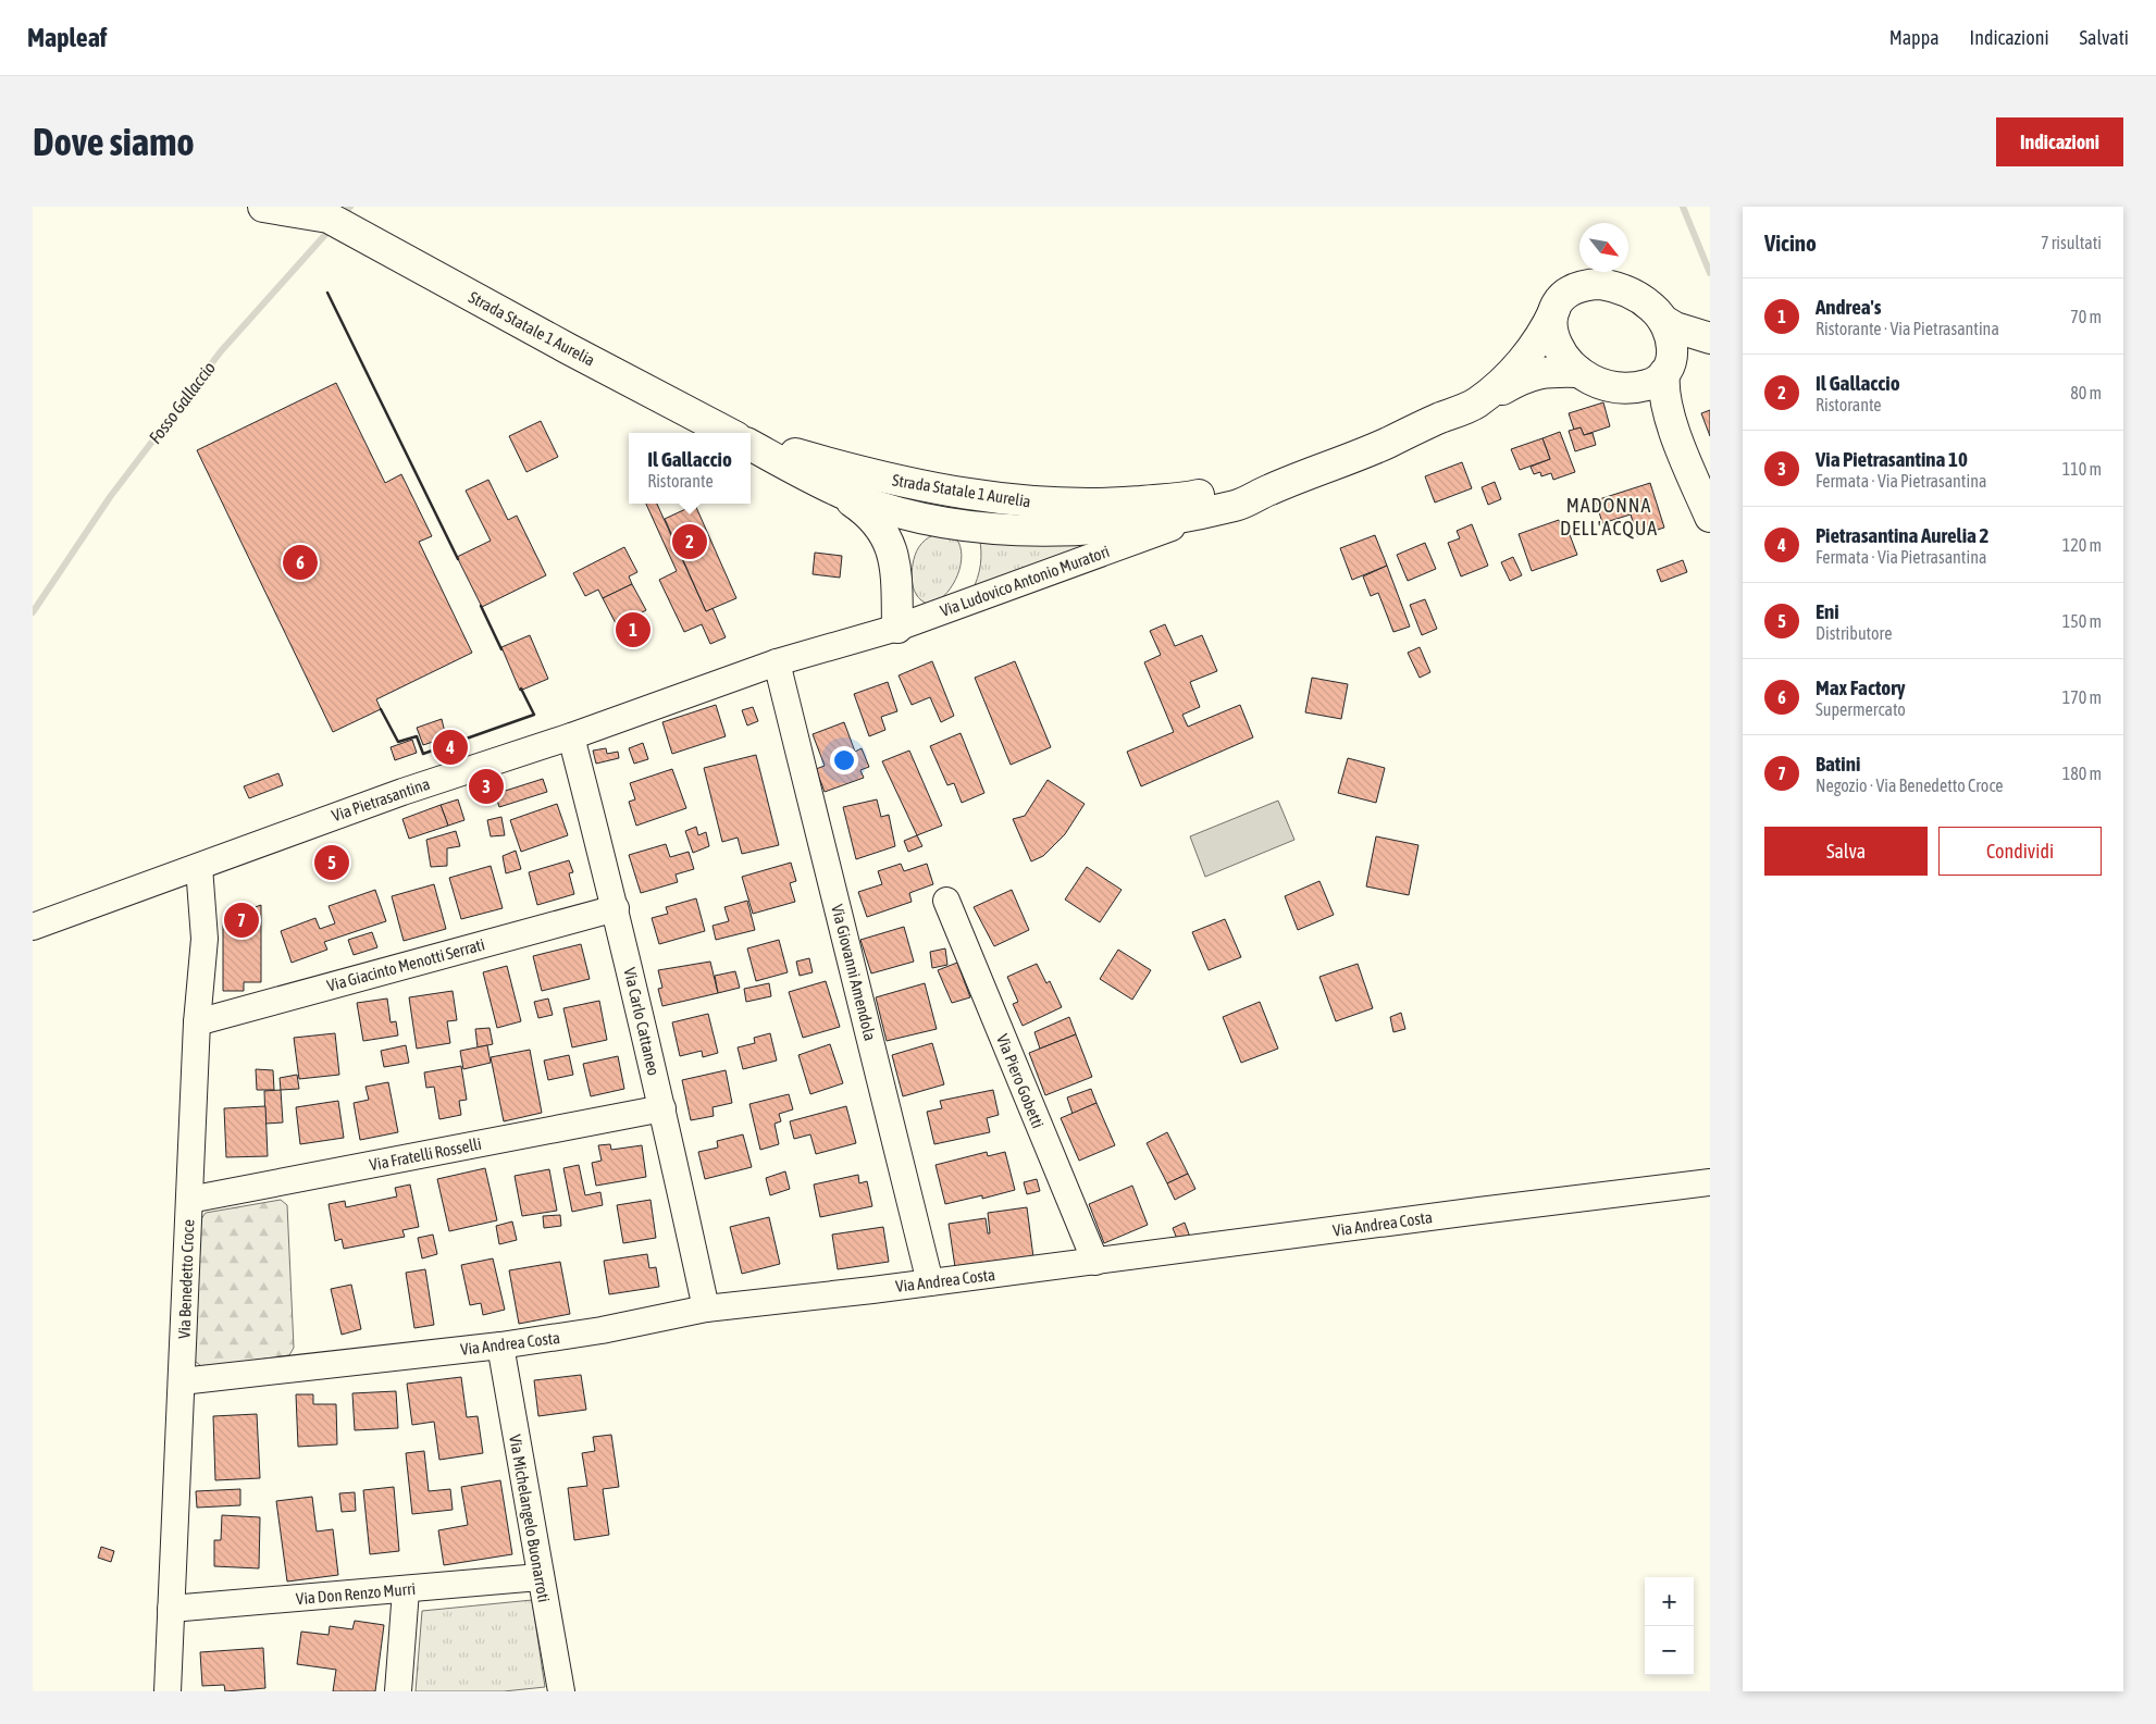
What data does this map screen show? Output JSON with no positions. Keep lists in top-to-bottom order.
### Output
{
  "streets": {
    "main road": ["Strada Statale 1 Aurelia"],
    "street": [
      "Via Ludovico Antonio Muratori",
      "Via Pietrasantina",
      "Via Giacinto Menotti Serrati",
      "Via Giovanni Amendola",
      "Via Carlo Cattaneo",
      "Via Piero Gobetti",
      "Via Fratelli Rosselli",
      "Via Andrea Costa",
      "Via Benedetto Croce",
      "Via Michelangelo Buonarroti",
      "Via Don Renzo Murri"
    ]
  },
  "crossings": [
    ["Strada Statale 1 Aurelia", "Via Ludovico Antonio Muratori"],
    ["Via Ludovico Antonio Muratori", "Via Pietrasantina"],
    ["Via Pietrasantina", "Via Giovanni Amendola"],
    ["Via Pietrasantina", "Via Carlo Cattaneo"],
    ["Via Pietrasantina", "Via Benedetto Croce"],
    ["Via Giacinto Menotti Serrati", "Via Carlo Cattaneo"],
    ["Via Giacinto Menotti Serrati", "Via Benedetto Croce"],
    ["Via Giovanni Amendola", "Via Andrea Costa"],
    ["Via Carlo Cattaneo", "Via Fratelli Rosselli"],
    ["Via Carlo Cattaneo", "Via Andrea Costa"],
    ["Via Piero Gobetti", "Via Andrea Costa"],
    ["Via Fratelli Rosselli", "Via Benedetto Croce"],
    ["Via Andrea Costa", "Via Benedetto Croce"],
    ["Via Andrea Costa", "Via Michelangelo Buonarroti"],
    ["Via Benedetto Croce", "Via Don Renzo Murri"],
    ["Via Michelangelo Buonarroti", "Via Don Renzo Murri"]
  ],
  "districts": ["MADONNA DELL'ACQUA"],
  "water": ["Fosso Gallaccio"],
  "north": "bottom right",
  "page": {
    "header": "Mapleaf",
    "nav": ["Mappa", "Indicazioni", "Salvati"],
    "buttons": [
      "Indicazioni",
      ["Salva", "Condividi"]
    ],
    "title": "Dove siamo",
    "heading": ["Vicino", "7 risultati"],
    "list": [
      {
        "mark": "1",
        "name": "Andrea's",
        "note": "Ristorante · Via Pietrasantina",
        "value": "70 m"
      },
      {
        "mark": "2",
        "name": "Il Gallaccio",
        "note": "Ristorante",
        "value": "80 m"
      },
      {
        "mark": "3",
        "name": "Via Pietrasantina 10",
        "note": "Fermata · Via Pietrasantina",
        "value": "110 m"
      },
      {
        "mark": "4",
        "name": "Pietrasantina Aurelia 2",
        "note": "Fermata · Via Pietrasantina",
        "value": "120 m"
      },
      {
        "mark": "5",
        "name": "Eni",
        "note": "Distributore",
        "value": "150 m"
      },
      {
        "mark": "6",
        "name": "Max Factory",
        "note": "Supermercato",
        "value": "170 m"
      },
      {
        "mark": "7",
        "name": "Batini",
        "note": "Negozio · Via Benedetto Croce",
        "value": "180 m"
      }
    ],
    "popup": ["Il Gallaccio", "Ristorante"],
    "pins": [
      "2",
      "6",
      "1",
      "4",
      "3",
      "5",
      "7"
    ],
    "map_buttons": ["+", "−"]
  }
}
